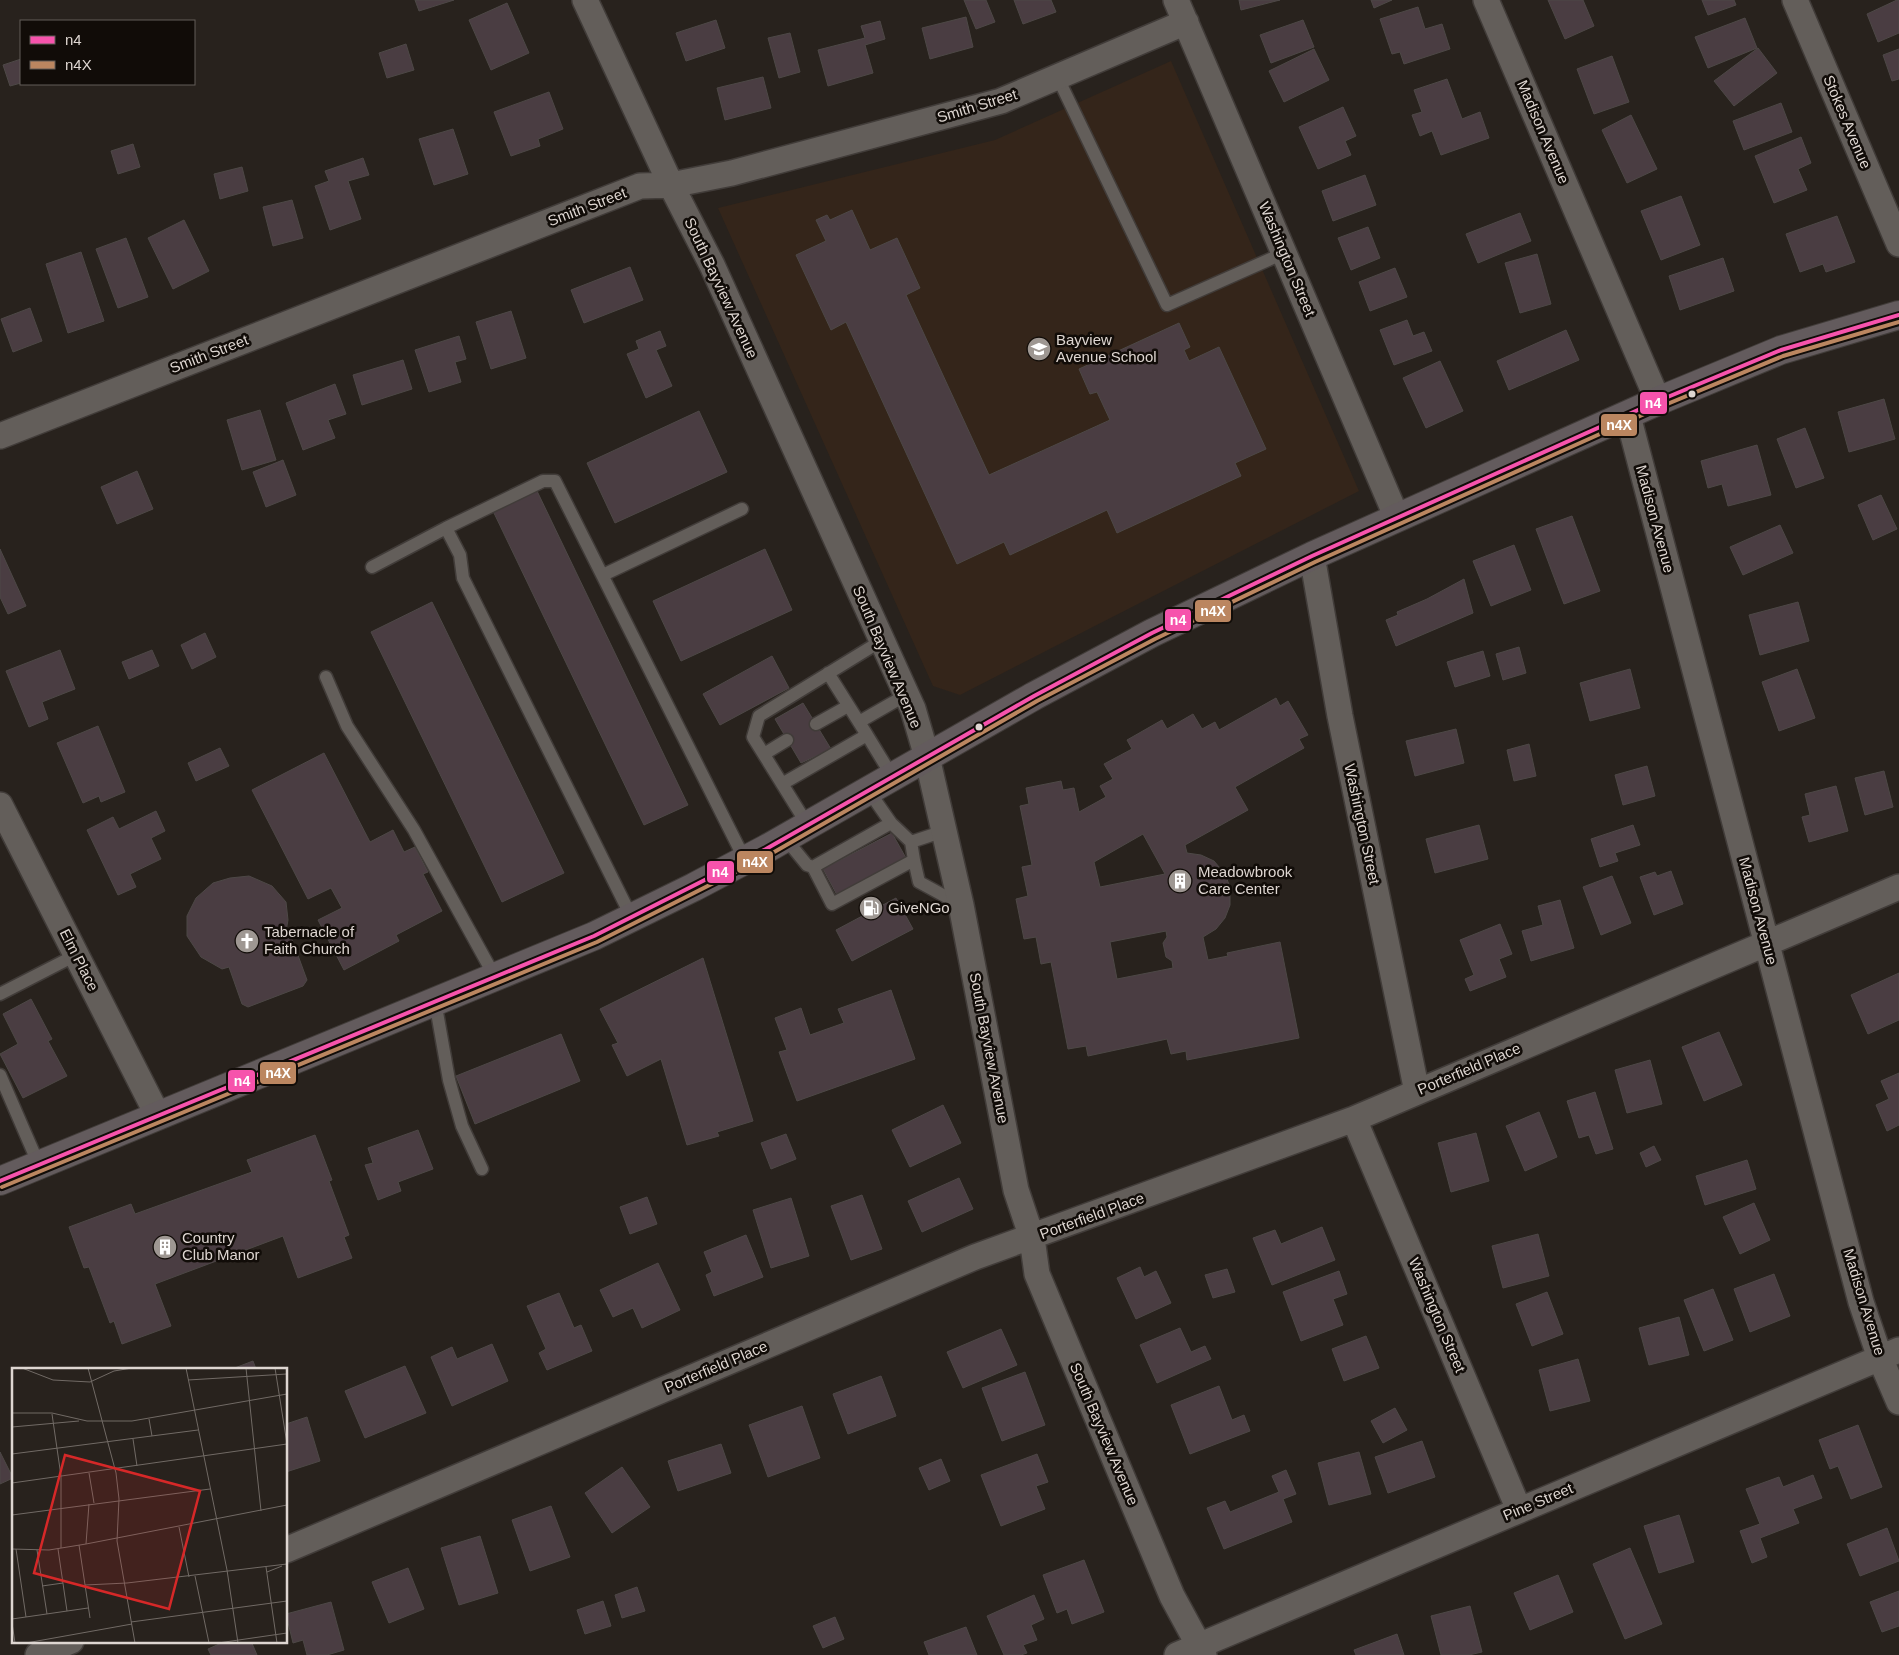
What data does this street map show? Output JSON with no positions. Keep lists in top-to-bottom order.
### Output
{
  "streets": {
    "street": [
      "Smith Street",
      "Stokes Avenue",
      "Madison Avenue",
      "Washington Street",
      "South Bayview Avenue",
      "Elm Place",
      "Porterfield Place",
      "Pine Street"
    ]
  },
  "crossings": [
    ["Smith Street", "Washington Street"],
    ["Smith Street", "South Bayview Avenue"],
    ["Madison Avenue", "Porterfield Place"],
    ["Madison Avenue", "Pine Street"],
    ["Washington Street", "Porterfield Place"],
    ["Washington Street", "Pine Street"],
    ["South Bayview Avenue", "Porterfield Place"],
    ["South Bayview Avenue", "Pine Street"]
  ],
  "places": {
    "school or university": ["Bayview Avenue School"],
    "building": ["Meadowbrook Care Center", "Country Club Manor"],
    "fuel station": ["GiveNGo"],
    "church": ["Tabernacle of Faith Church"]
  },
  "lines": ["transit line n4", "transit line n4X"],
  "legend": ["n4", "n4X"]
}
